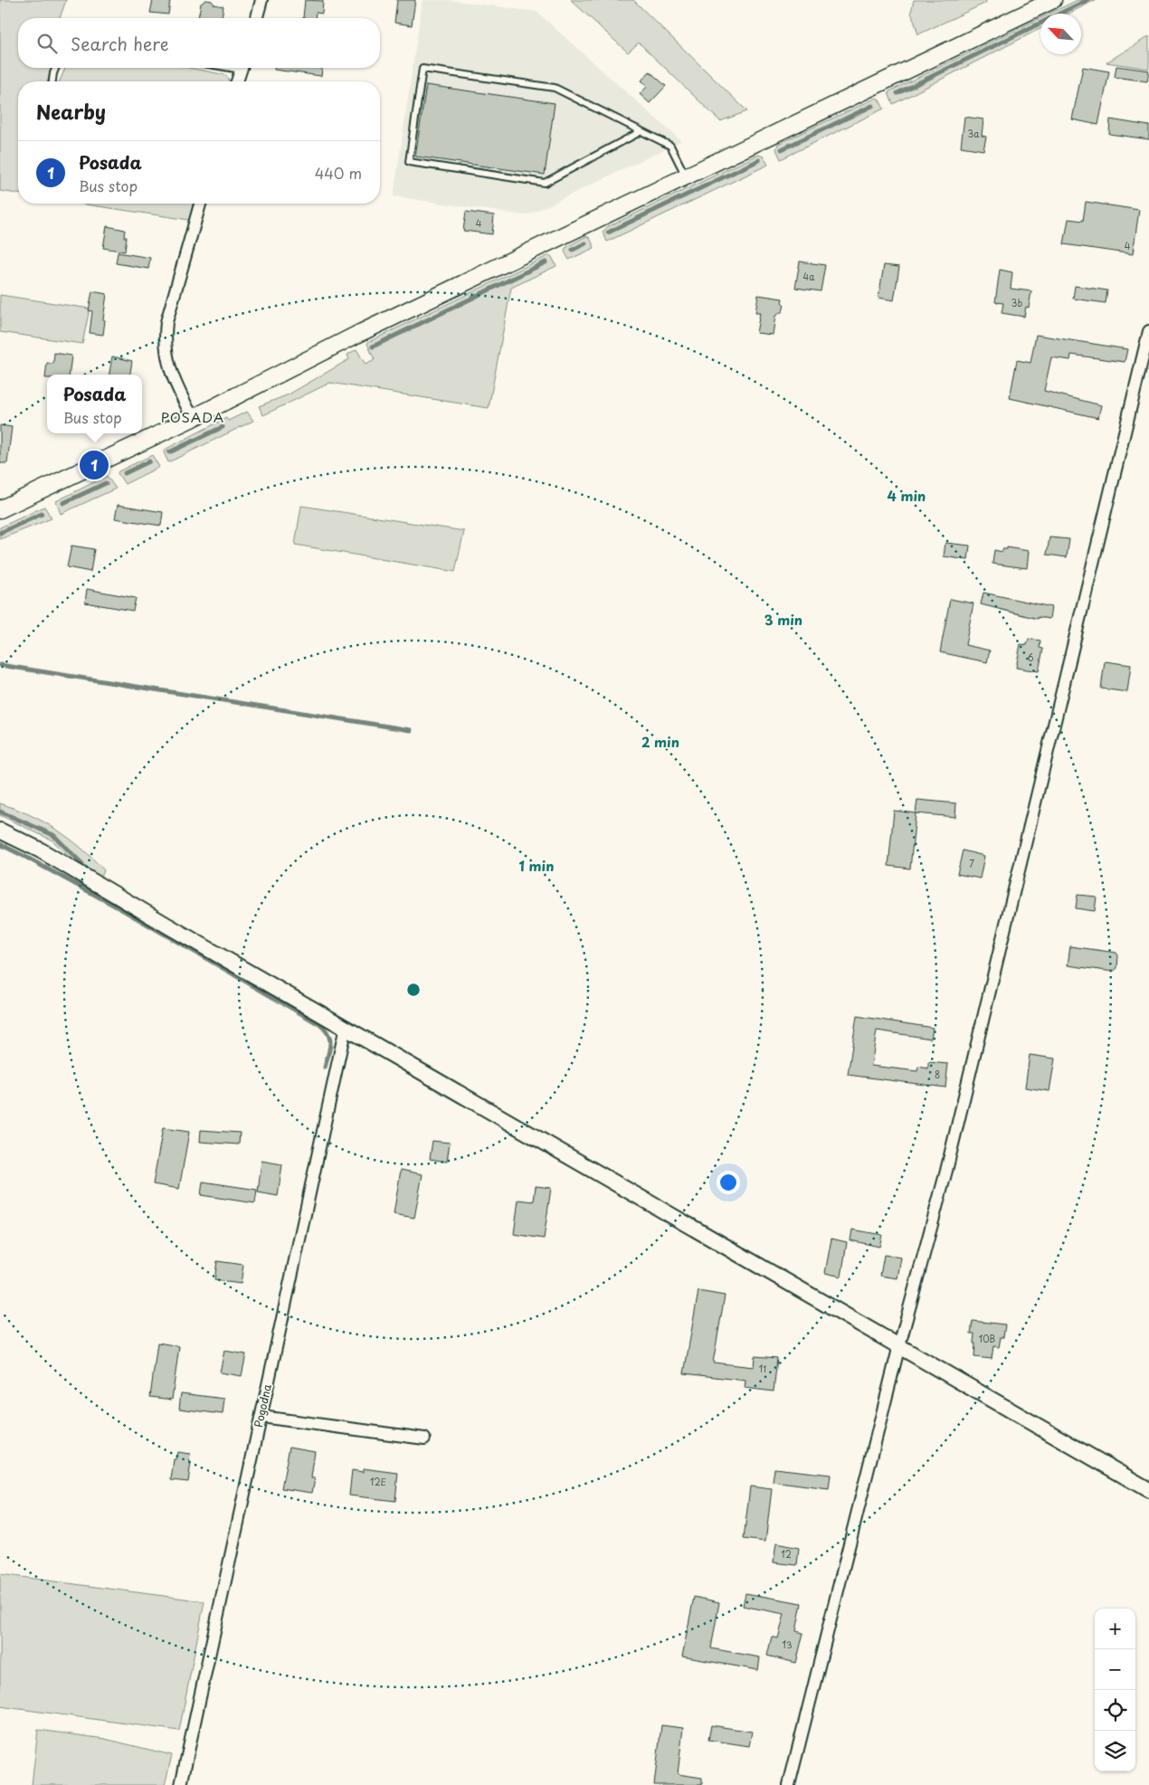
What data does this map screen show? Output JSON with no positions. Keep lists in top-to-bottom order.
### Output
{
  "streets": {
    "street": ["Pogodna"]
  },
  "districts": ["POSADA"],
  "house_numbers": [
    "3a",
    "4",
    "4",
    "4a",
    "3b",
    "6",
    "7",
    "8",
    "10B",
    "11",
    "12E",
    "12",
    "13"
  ],
  "north": "top left",
  "page": {
    "search": "Search here",
    "heading": "Nearby",
    "list": [
      {
        "mark": "1",
        "name": "Posada",
        "note": "Bus stop",
        "value": "440 m"
      }
    ],
    "popup": ["Posada", "Bus stop"],
    "pins": "1",
    "map_buttons": ["+", "−"]
  },
  "rings": [
    "4 min",
    "3 min",
    "2 min",
    "1 min"
  ]
}
